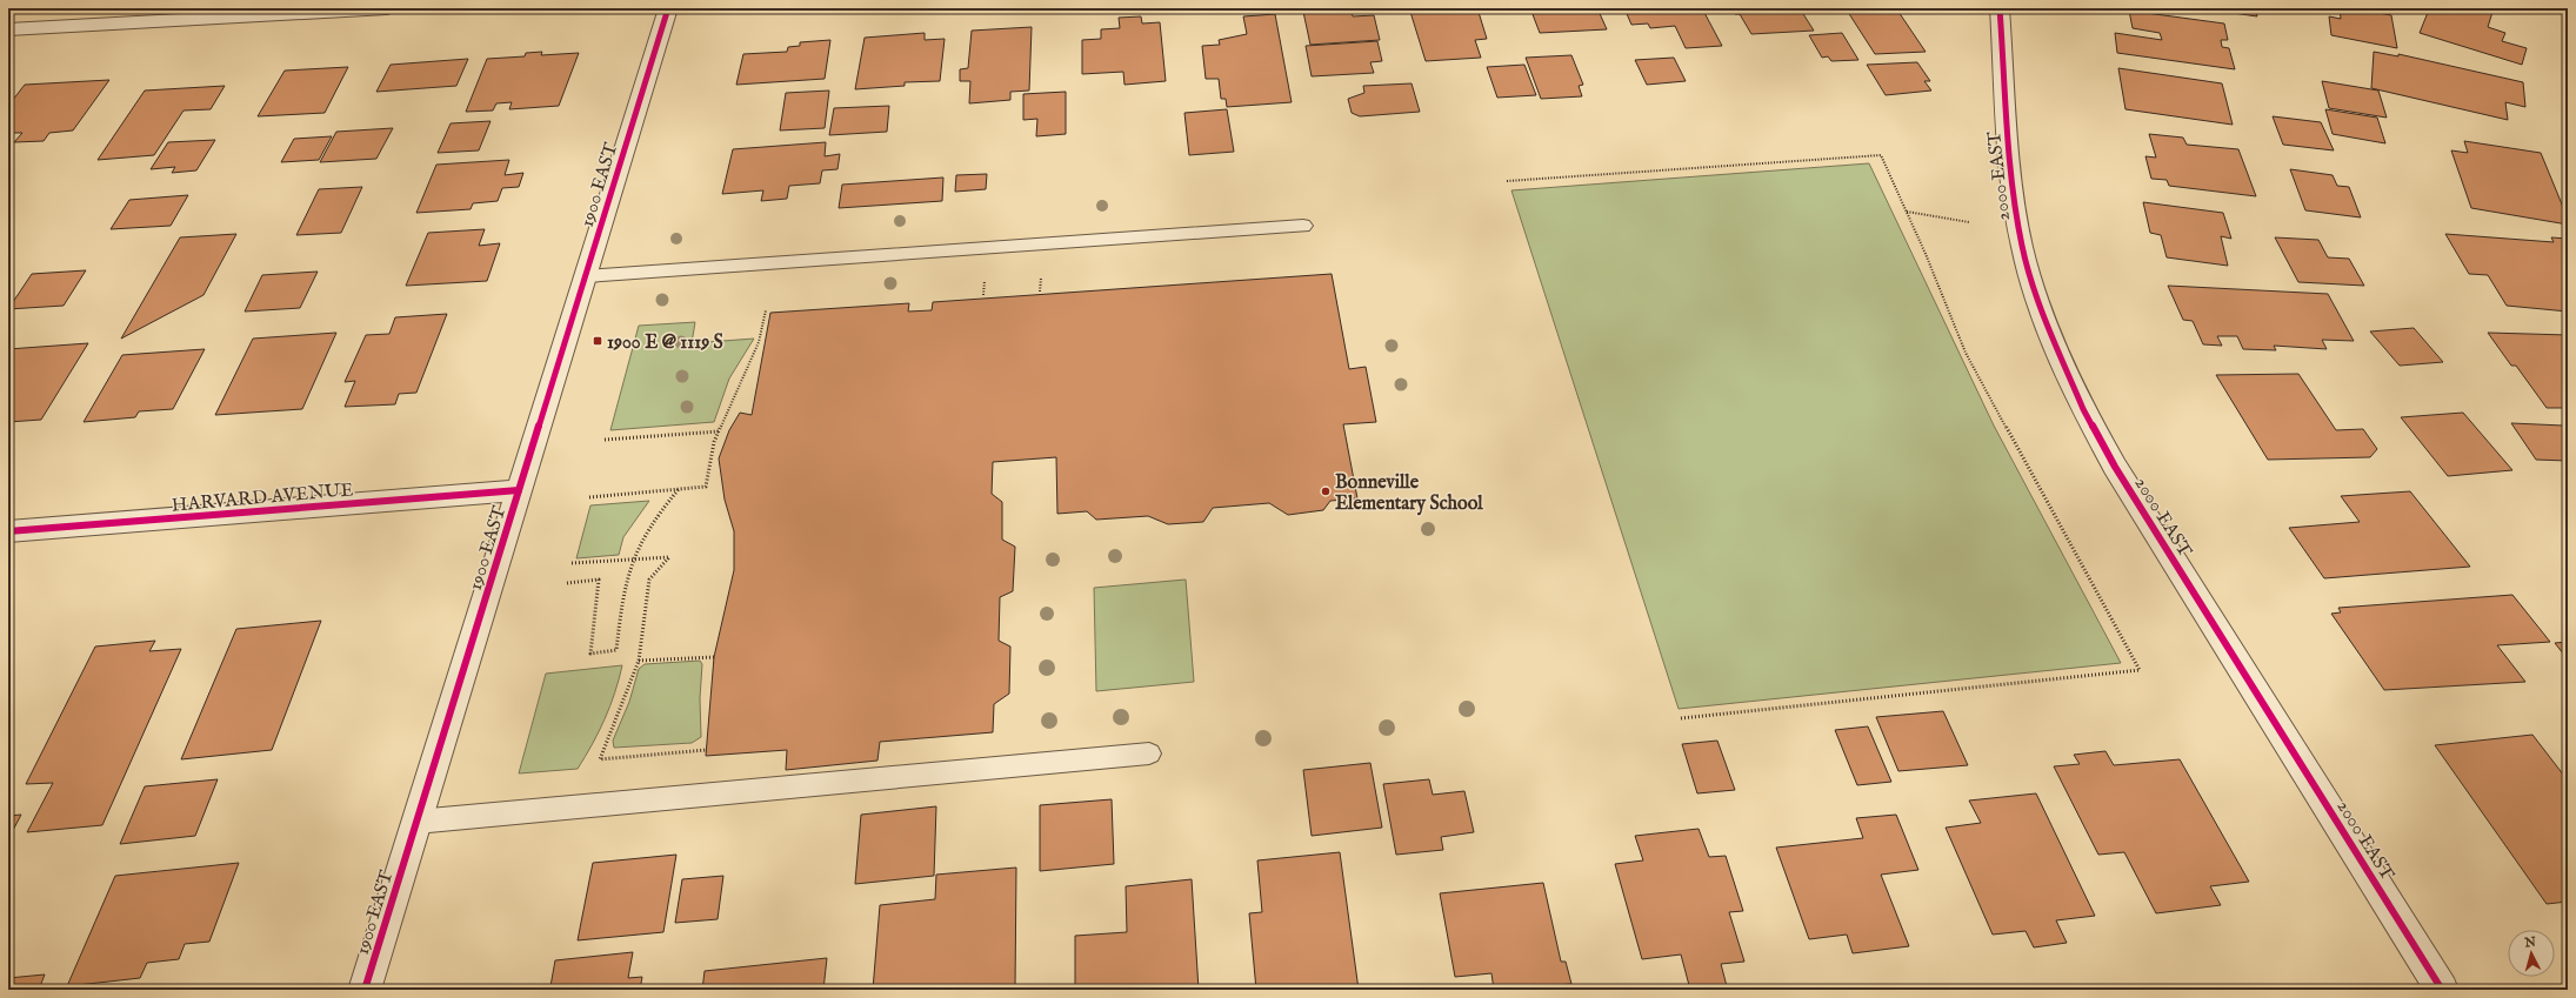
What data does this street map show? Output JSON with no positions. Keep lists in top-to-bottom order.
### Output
{
  "streets": {
    "street": ["2000 EAST", "1900 EAST", "HARVARD AVENUE"]
  },
  "crossings": [
    ["1900 EAST", "HARVARD AVENUE"]
  ],
  "places": {
    "transit": ["1900 E @ 1119 S"],
    "other": ["Bonneville Elementary School"]
  },
  "north": "top"
}
